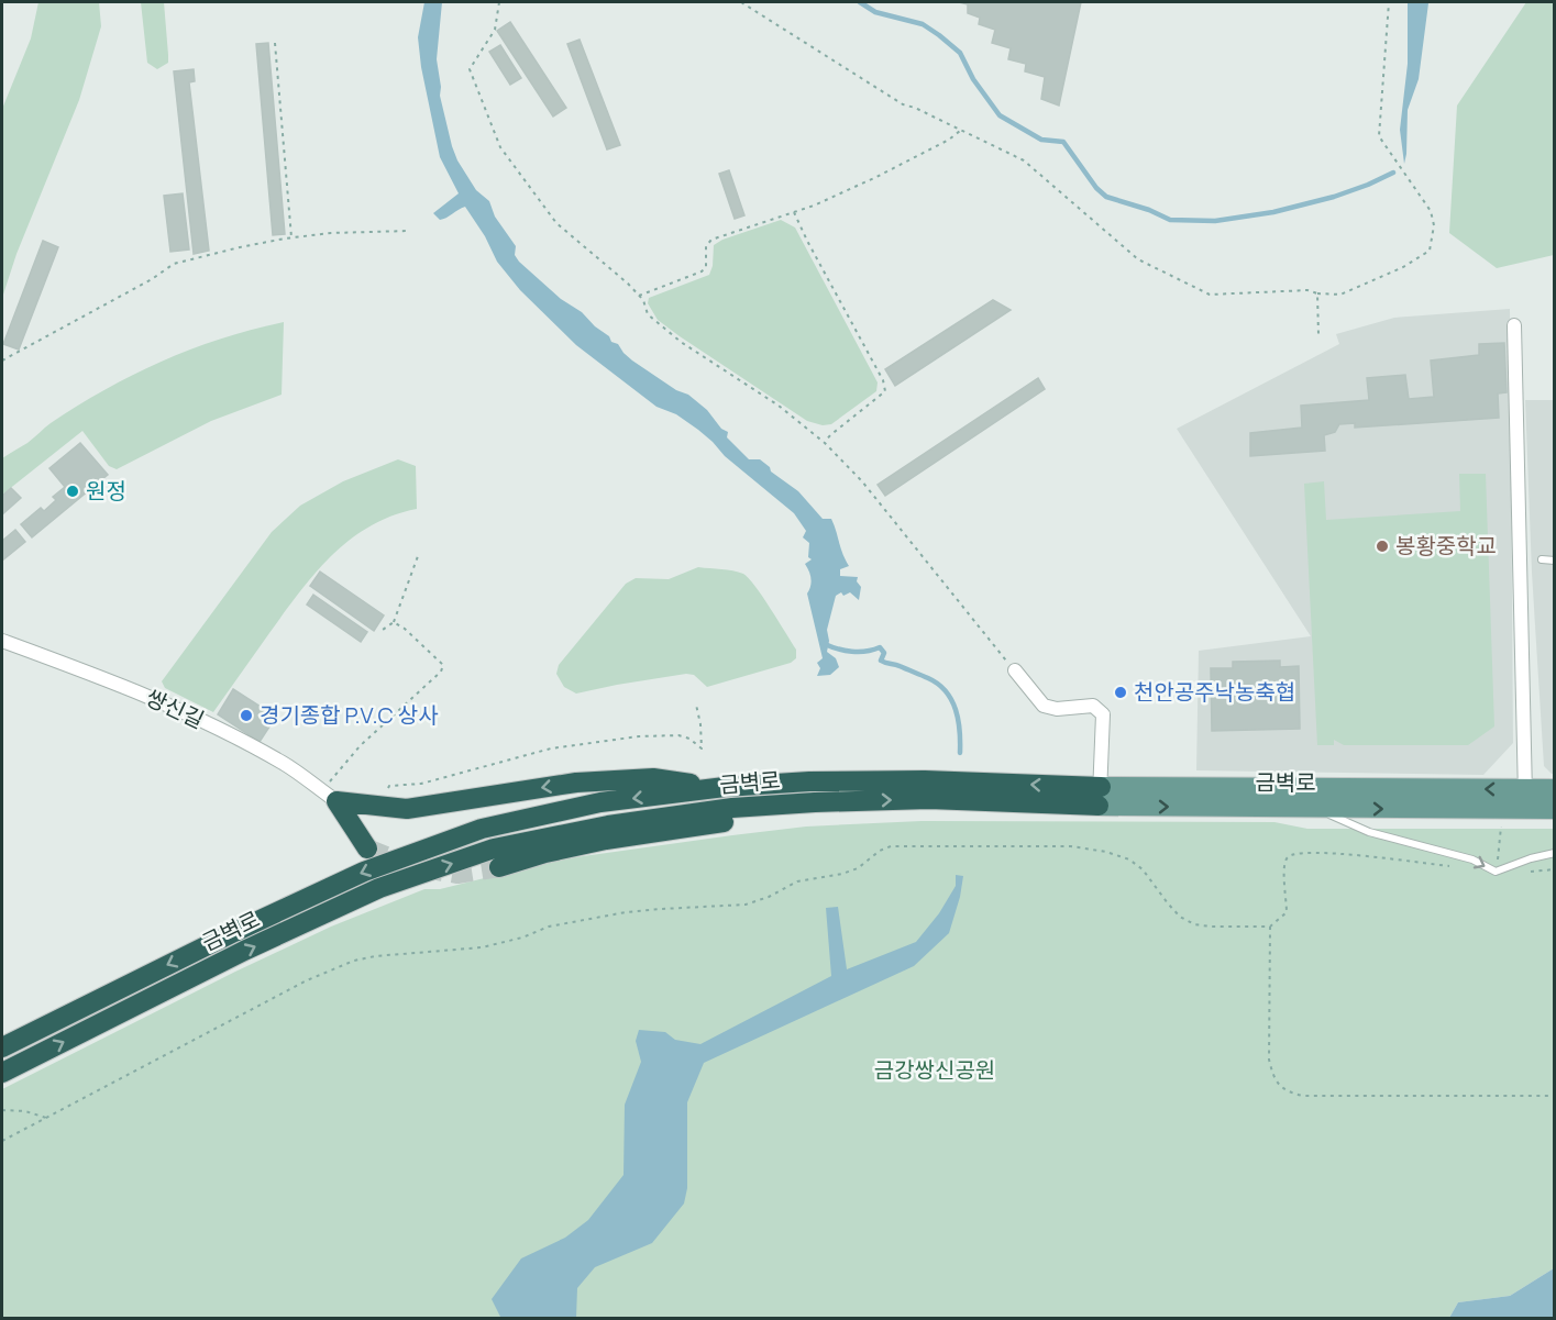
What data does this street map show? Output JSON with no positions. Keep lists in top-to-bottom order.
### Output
{
  "streets": {
    "highway": ["금벽로"],
    "street": ["쌍신길"]
  },
  "parks": ["금강쌍신공원"],
  "places": [
    "원정",
    "봉황중학교",
    "천안공주낙농축협",
    "경기종합 P.V.C 상사"
  ]
}
